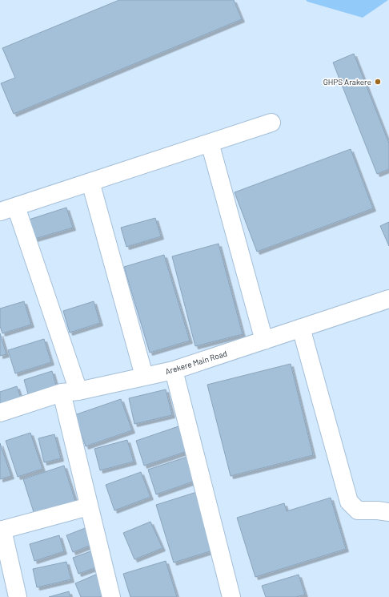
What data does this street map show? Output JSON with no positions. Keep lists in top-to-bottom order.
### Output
{
  "streets": {
    "street": ["Arekere Main Road"]
  },
  "places": ["GHPS Arakere"]
}
